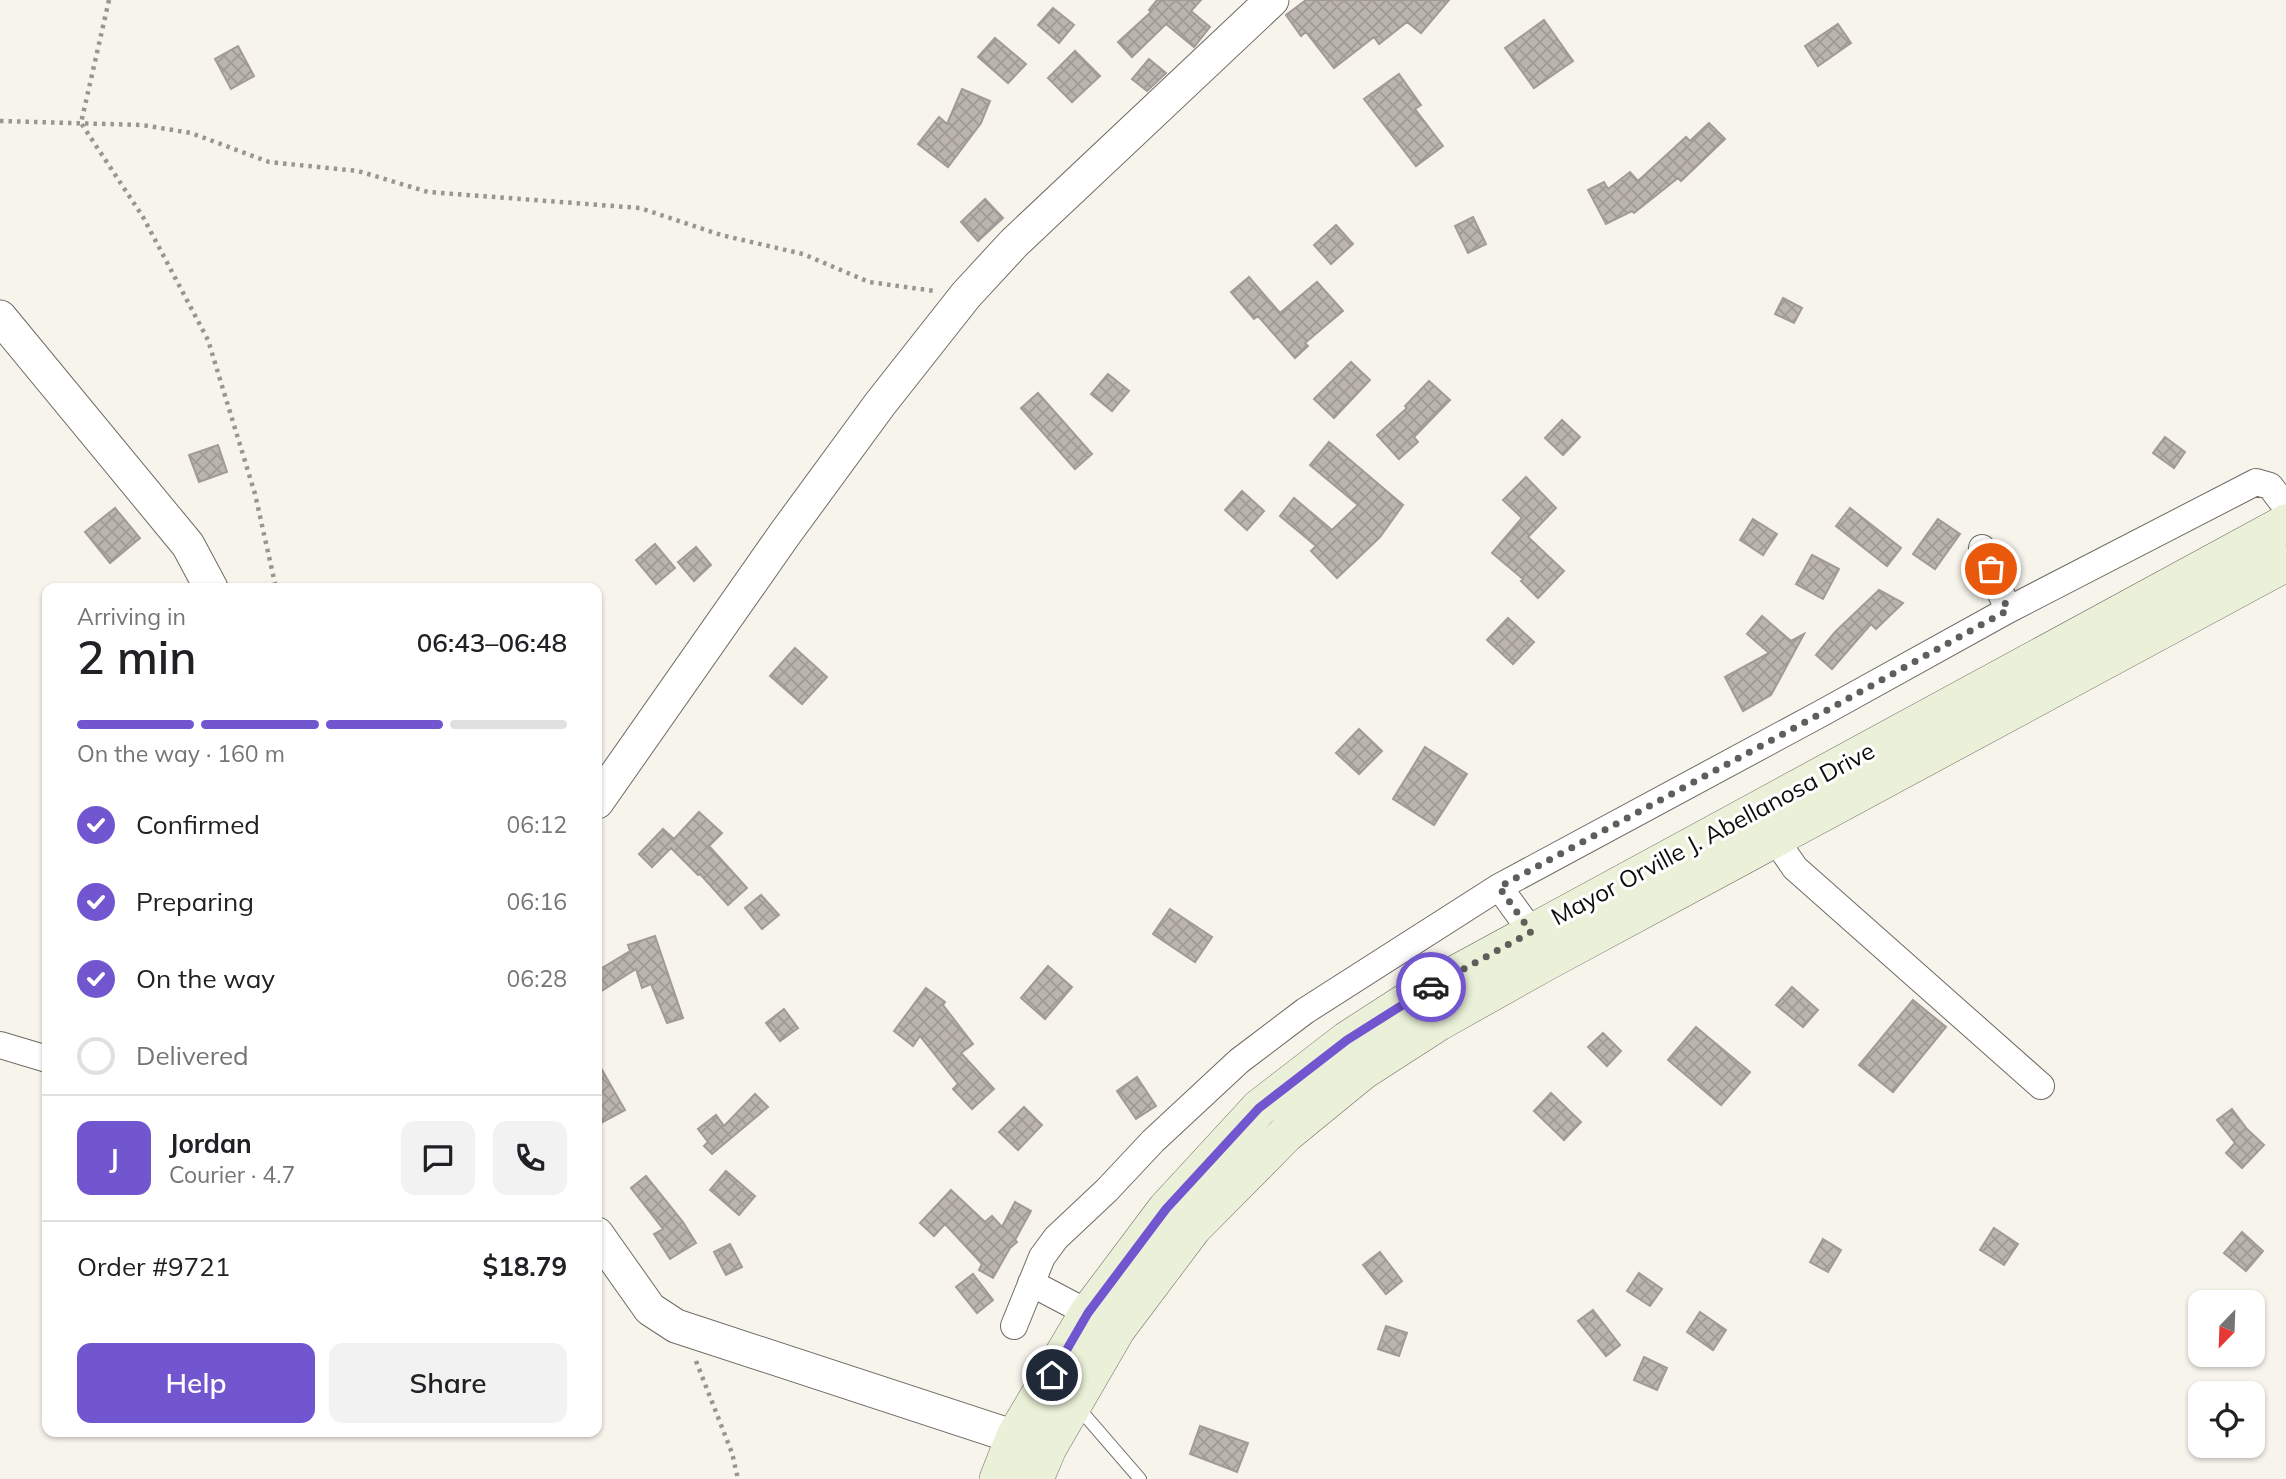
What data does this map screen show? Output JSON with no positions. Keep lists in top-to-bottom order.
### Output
{
  "streets": {
    "main road": ["Mayor Orville J. Abellanosa Drive"]
  },
  "north": "bottom left",
  "page": {
    "heading": ["2 min", "Arriving in", "06:43–06:48"],
    "panel": [
      "Jordan",
      "Courier · 4.7",
      "Order #9721",
      "$18.79"
    ],
    "bar": "On the way · 160 m",
    "list": [
      ["Confirmed", "06:12"],
      ["Preparing", "06:16"],
      ["On the way", "06:28"],
      "Delivered"
    ],
    "round": "J",
    "buttons": ["Help", "Share"]
  }
}
